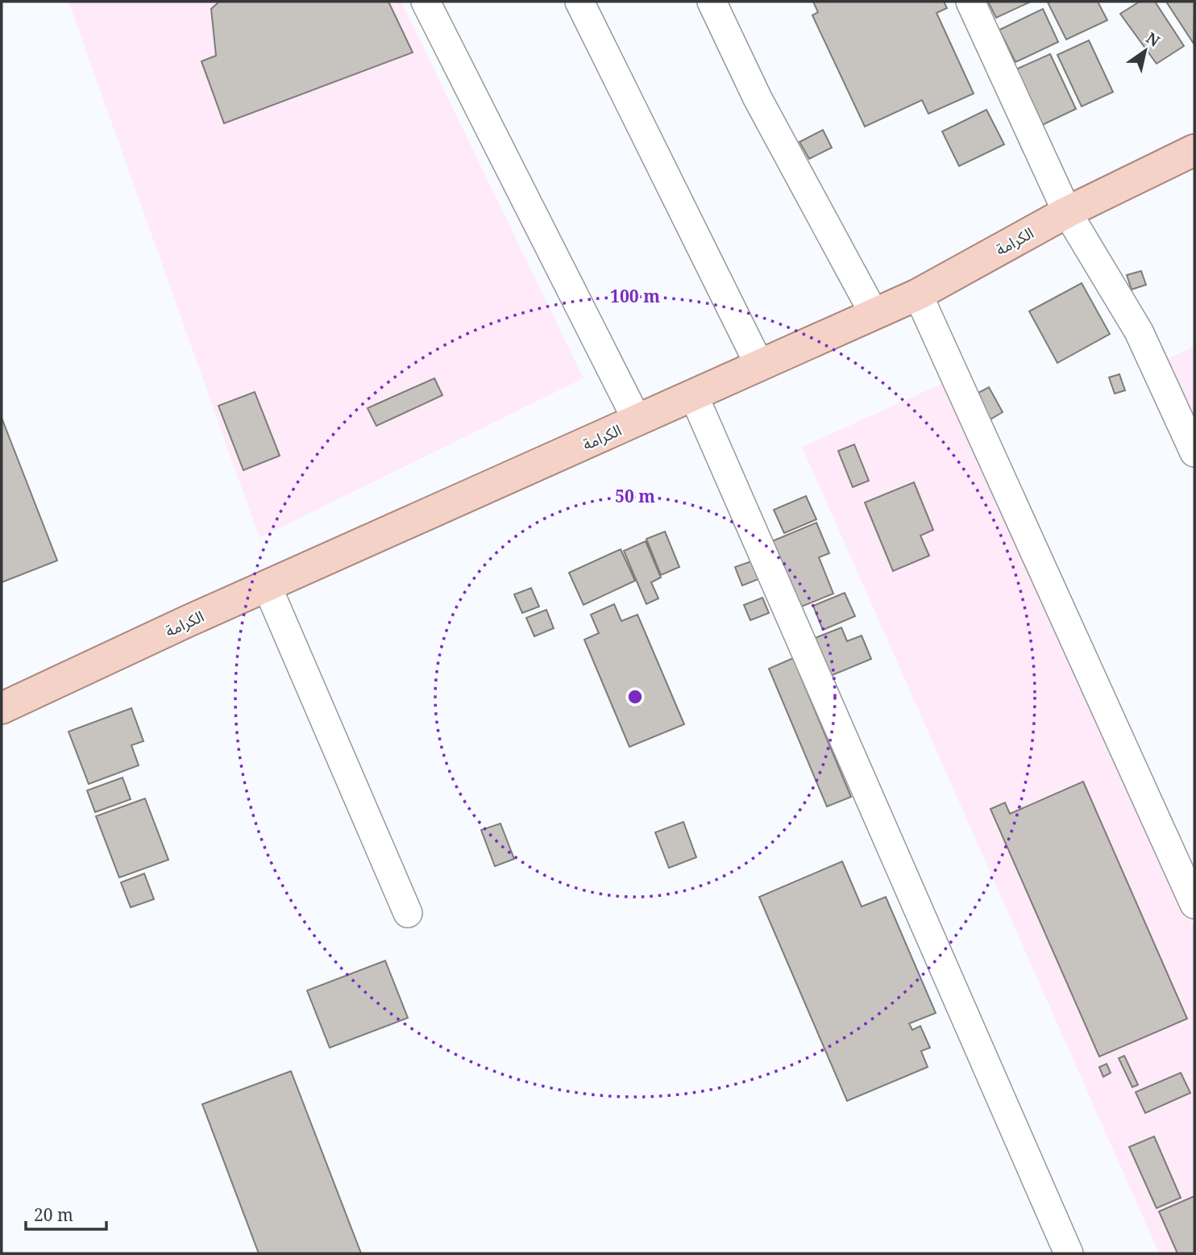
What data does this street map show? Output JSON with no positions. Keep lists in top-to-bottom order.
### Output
{
  "streets": {
    "main road": ["الكرامة"]
  },
  "scale_bar": "20 m",
  "north": "top right",
  "rings": ["100 m", "50 m"]
}
